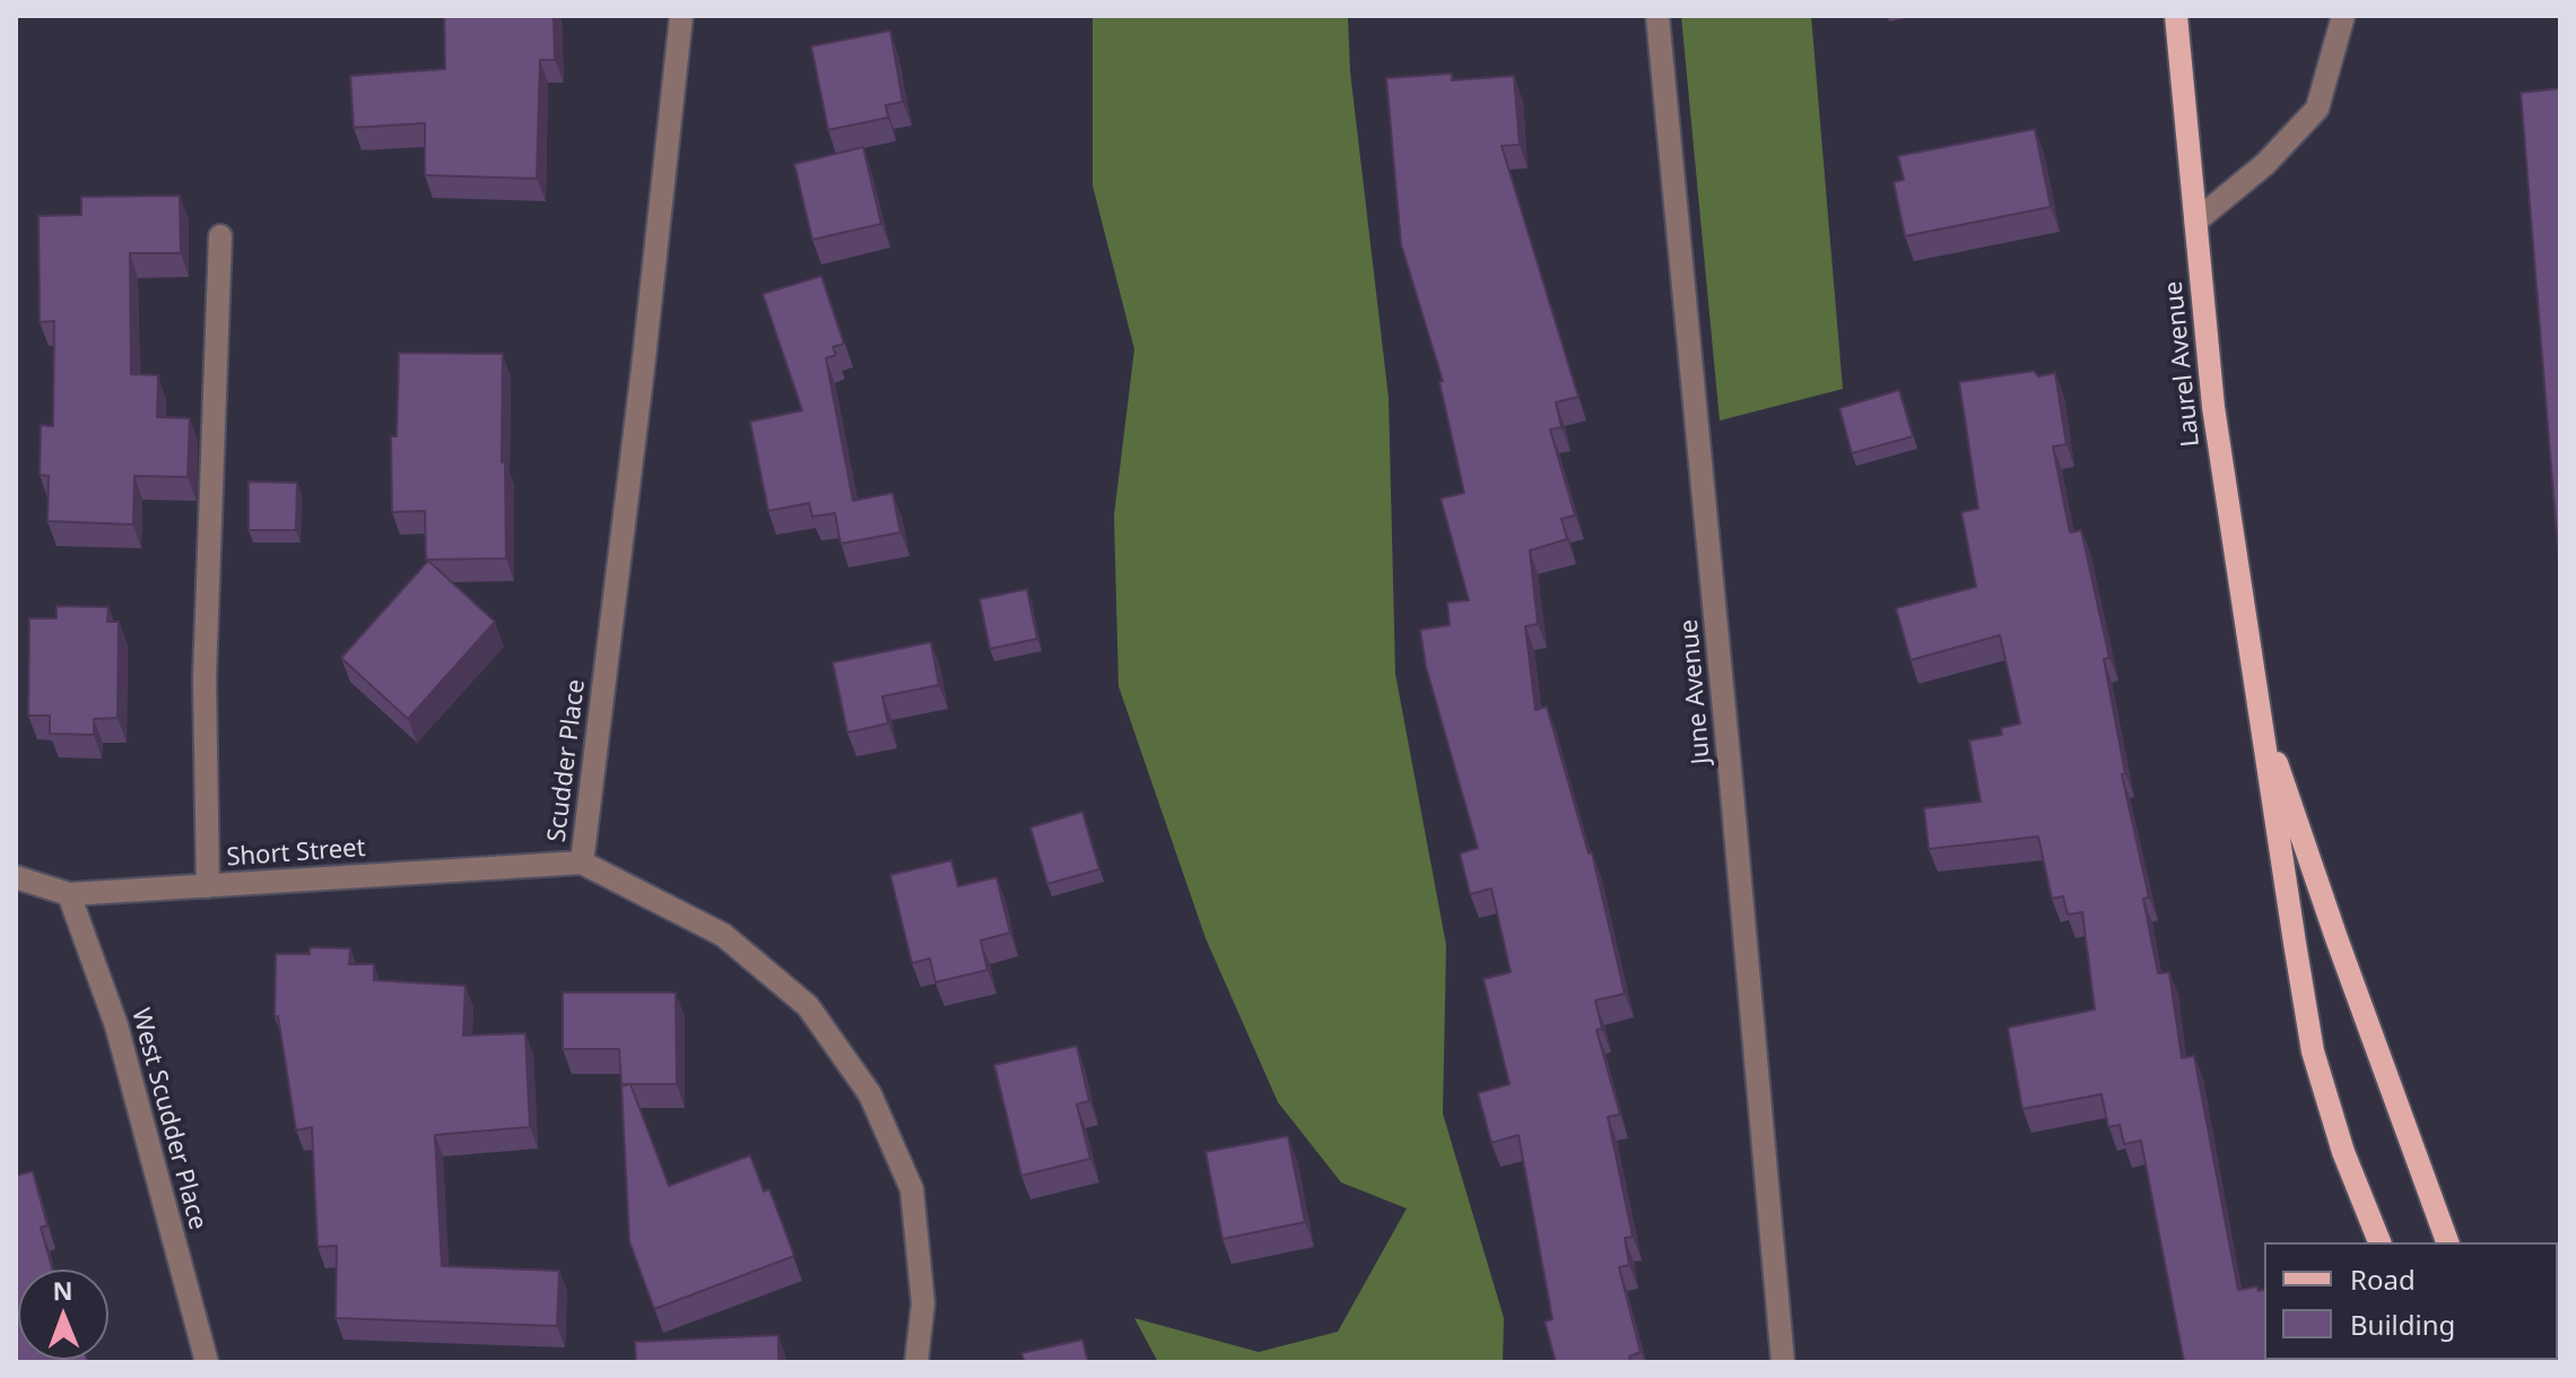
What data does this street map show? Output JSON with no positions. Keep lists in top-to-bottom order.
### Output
{
  "streets": {
    "main road": ["Laurel Avenue"],
    "street": [
      "June Avenue",
      "Scudder Place",
      "Short Street",
      "West Scudder Place"
    ]
  },
  "crossings": [
    ["Scudder Place", "Short Street"],
    ["Short Street", "West Scudder Place"]
  ],
  "legend": ["Road", "Building"],
  "north": "top"
}
